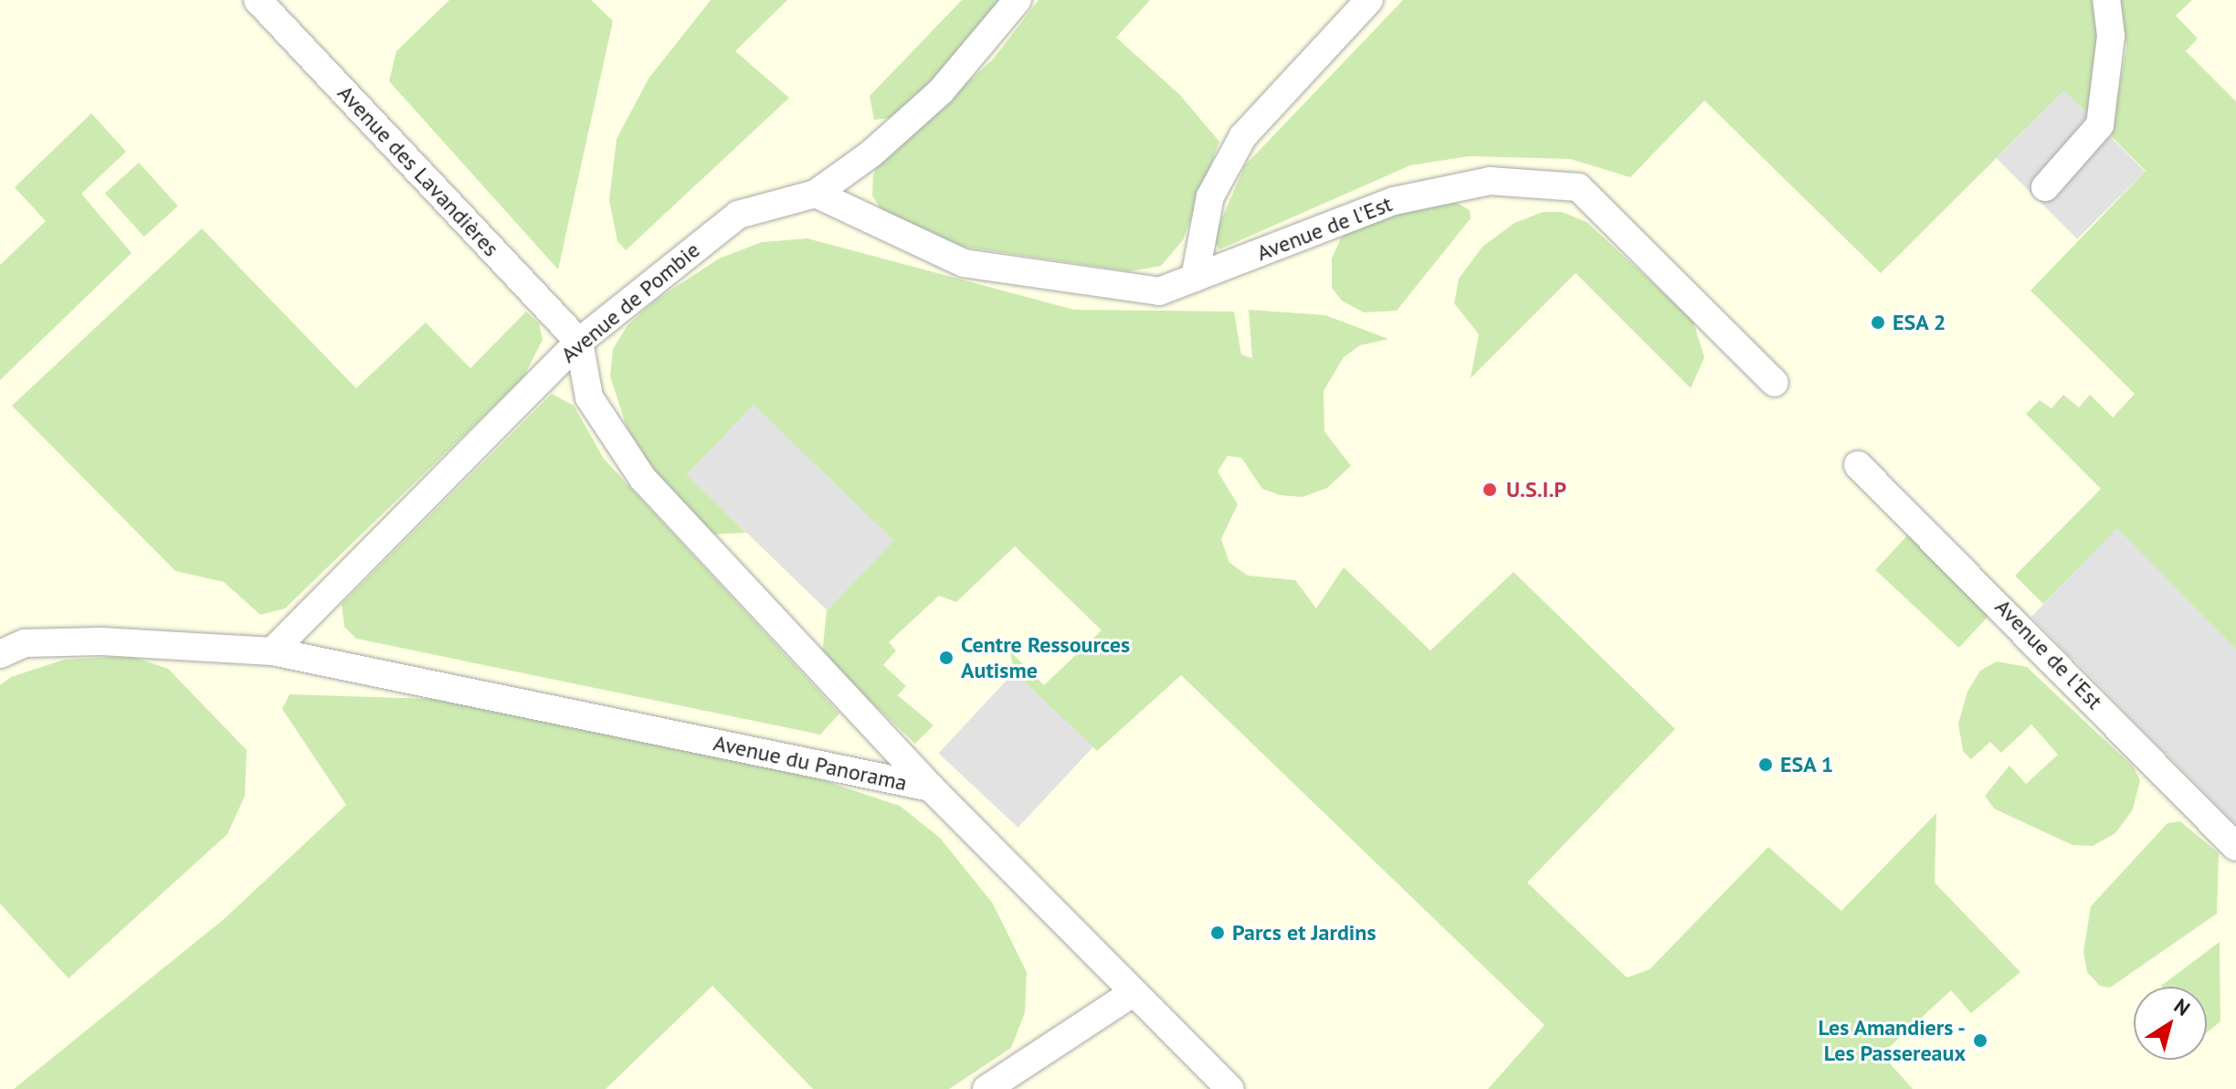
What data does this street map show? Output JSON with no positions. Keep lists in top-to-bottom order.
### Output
{
  "streets": {
    "lane": [
      "Avenue des Lavandières",
      "Avenue de l'Est",
      "Avenue de Pombie",
      "Avenue du Panorama"
    ]
  },
  "crossings": [
    ["Avenue des Lavandières", "Avenue de Pombie"],
    ["Avenue de l'Est", "Avenue de Pombie"],
    ["Avenue de Pombie", "Avenue du Panorama"]
  ],
  "places": [
    "ESA 2",
    "U.S.I.P",
    "Centre Ressources Autisme",
    "ESA 1",
    "Parcs et Jardins",
    "Les Amandiers - Les Passereaux"
  ],
  "north": "top right"
}
